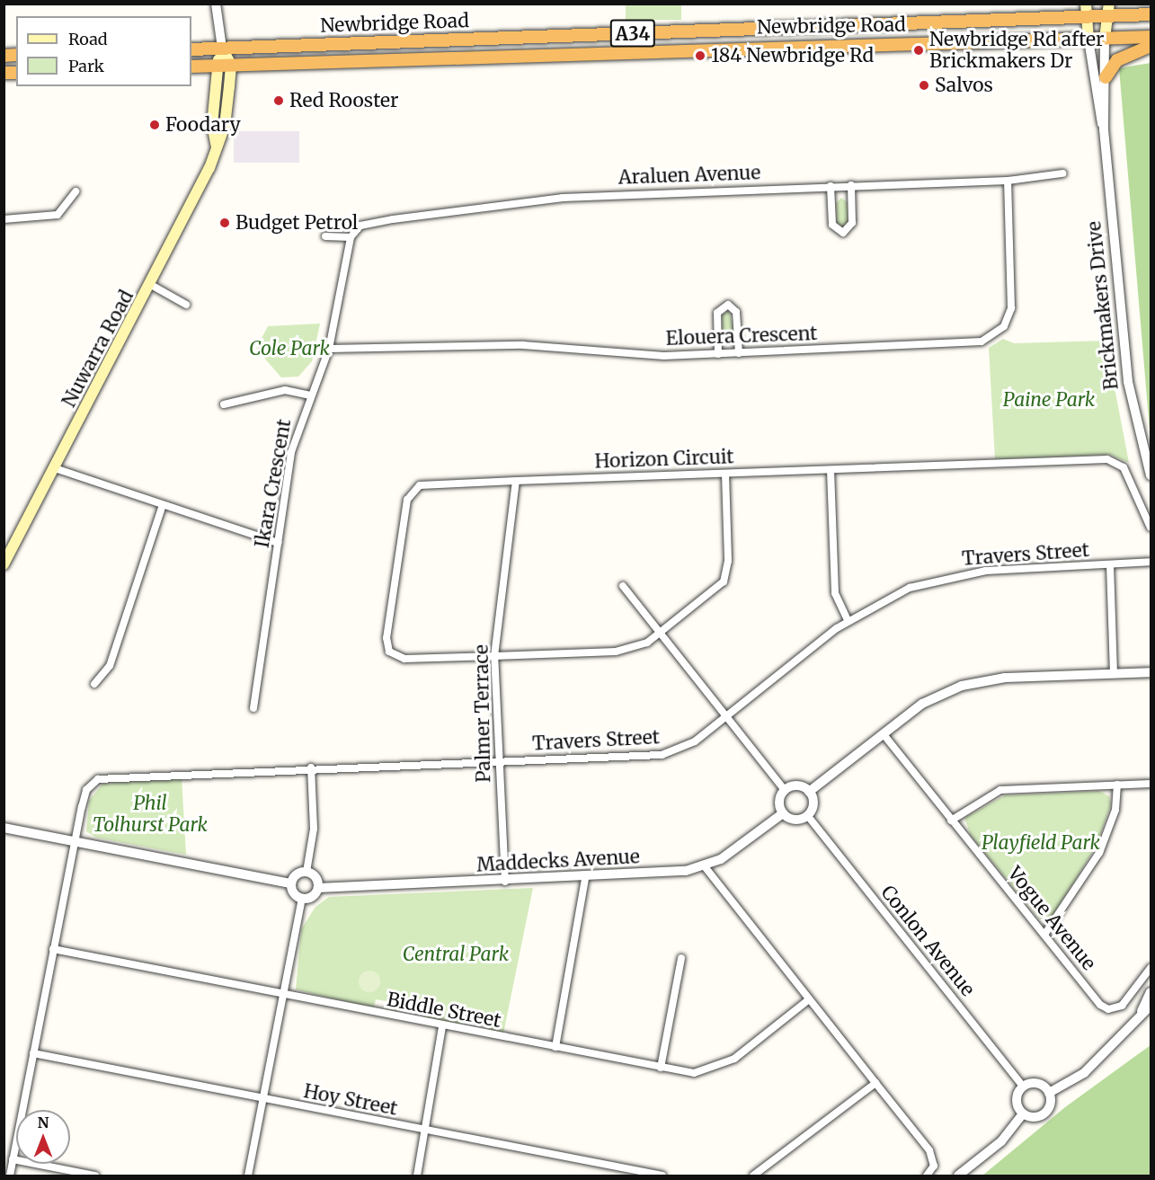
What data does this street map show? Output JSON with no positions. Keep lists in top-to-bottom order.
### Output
{
  "streets": {
    "highway": ["Newbridge Road", "A34"],
    "main road": ["Brickmakers Drive", "Nuwarra Road"],
    "street": [
      "Araluen Avenue",
      "Elouera Crescent",
      "Horizon Circuit",
      "Ikara Crescent",
      "Travers Street",
      "Palmer Terrace",
      "Maddecks Avenue",
      "Vogue Avenue",
      "Conlon Avenue",
      "Biddle Street",
      "Hoy Street"
    ]
  },
  "crossings": [
    ["Newbridge Road", "Brickmakers Drive"],
    ["Newbridge Road", "Nuwarra Road"],
    ["Araluen Avenue", "Elouera Crescent"],
    ["Araluen Avenue", "Ikara Crescent"],
    ["Elouera Crescent", "Ikara Crescent"],
    ["Horizon Circuit", "Palmer Terrace"],
    ["Travers Street", "Palmer Terrace"],
    ["Travers Street", "Biddle Street"],
    ["Travers Street", "Hoy Street"],
    ["Palmer Terrace", "Maddecks Avenue"],
    ["Maddecks Avenue", "Conlon Avenue"]
  ],
  "parks": [
    "Cole Park",
    "Paine Park",
    "Phil Tolhurst Park",
    "Playfield Park",
    "Central Park"
  ],
  "places": [
    "Newbridge Rd after Brickmakers Dr",
    "184 Newbridge Rd",
    "Salvos",
    "Red Rooster",
    "Foodary",
    "Budget Petrol"
  ],
  "legend": ["Road", "Park"],
  "north": "top"
}
